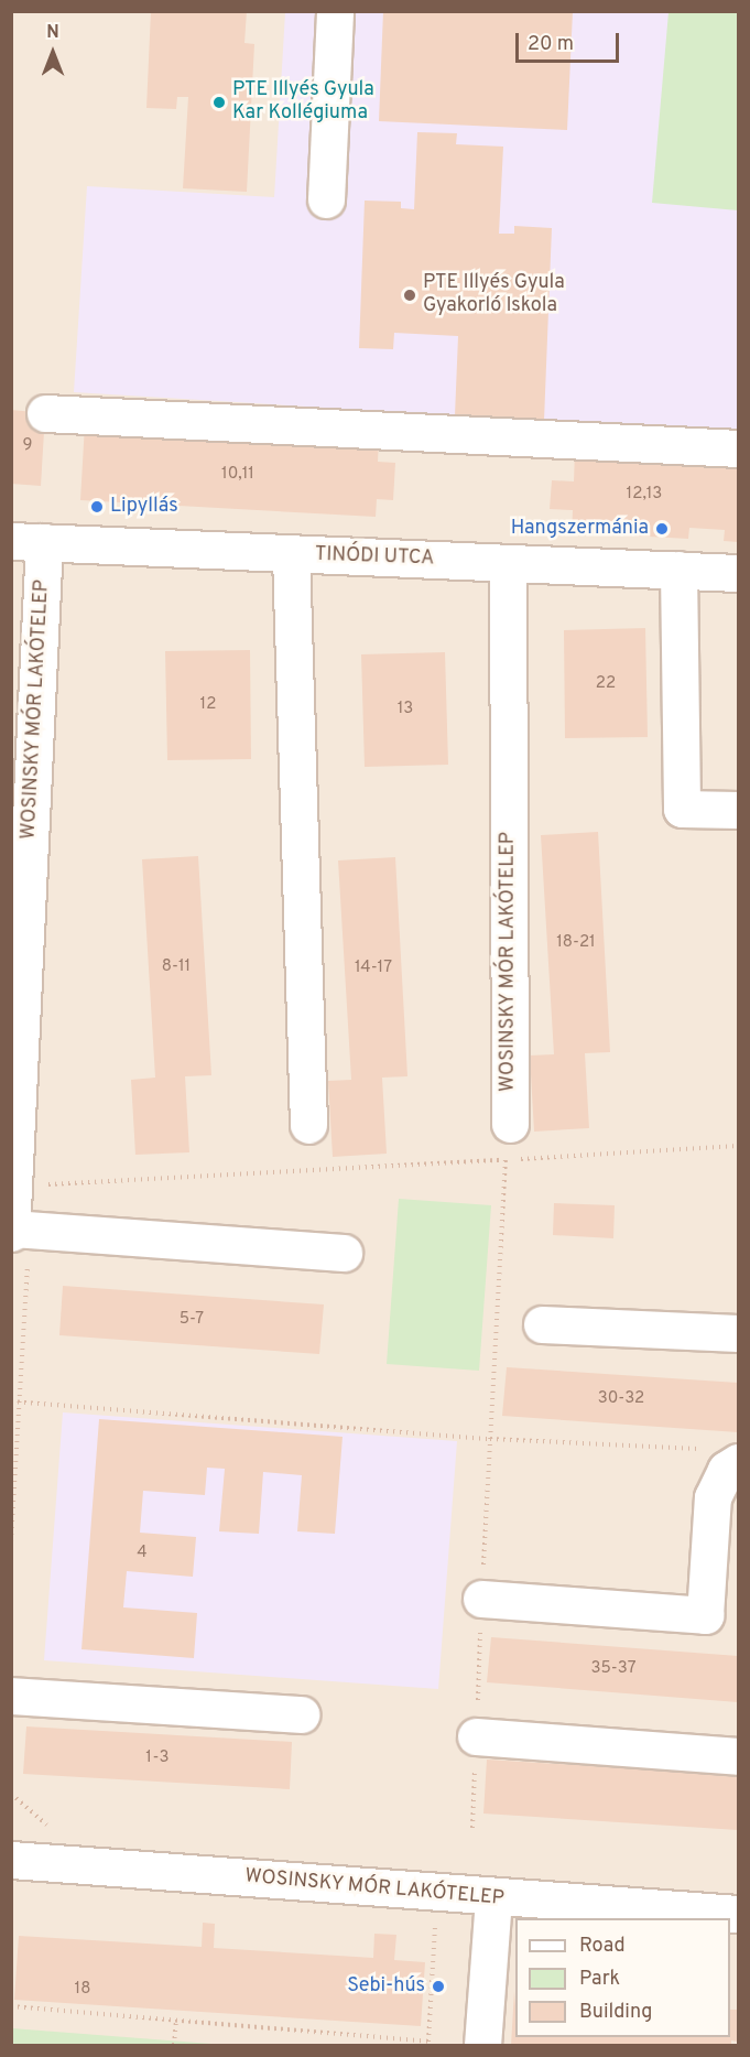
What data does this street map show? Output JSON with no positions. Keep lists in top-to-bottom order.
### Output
{
  "streets": {
    "street": ["TINÓDI UTCA", "WOSINSKY MÓR LAKÓTELEP"]
  },
  "crossings": [
    ["TINÓDI UTCA", "WOSINSKY MÓR LAKÓTELEP"]
  ],
  "places": [
    "PTE Illyés Gyula Kar Kollégiuma",
    "PTE Illyés Gyula Gyakorló Iskola",
    "Lipyllás",
    "Hangszermánia",
    "Sebi-hús"
  ],
  "house_numbers": [
    "9",
    "10,11",
    "12,13",
    "22",
    "12",
    "13",
    "18-21",
    "8-11",
    "14-17",
    "5-7",
    "30-32",
    "4",
    "35-37",
    "1-3",
    "18"
  ],
  "legend": ["Road", "Park", "Building"],
  "scale_bar": "20 m",
  "north": "top"
}
